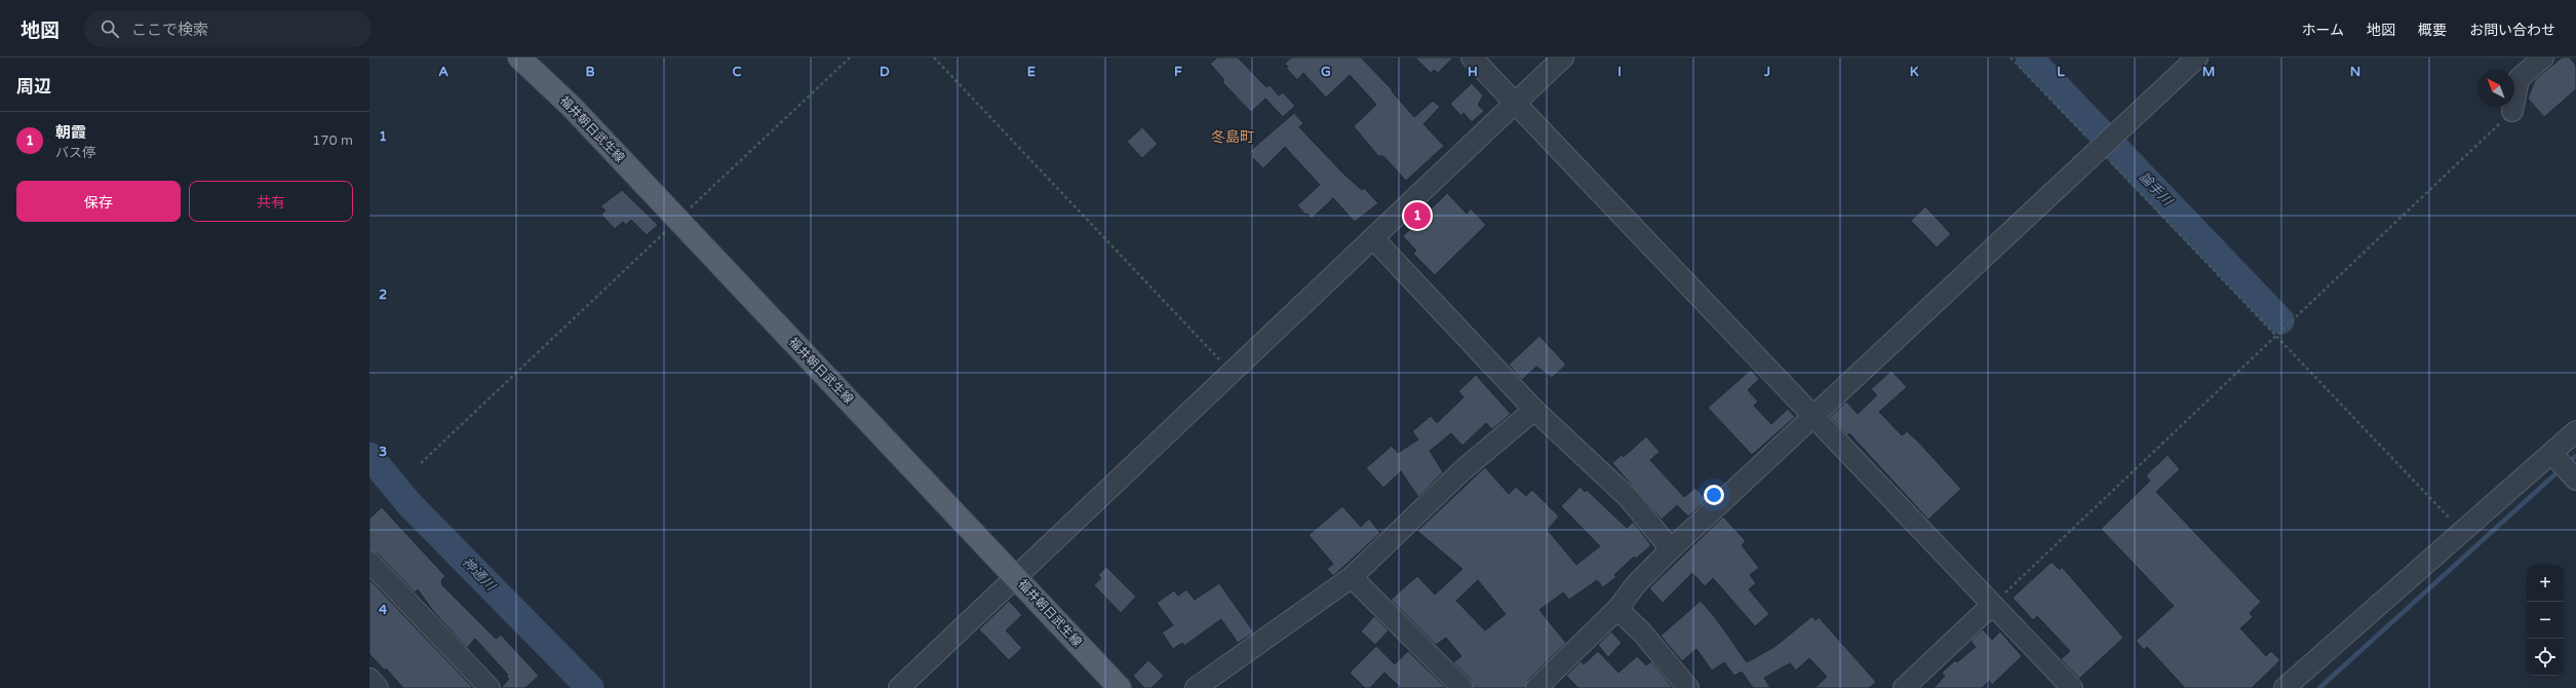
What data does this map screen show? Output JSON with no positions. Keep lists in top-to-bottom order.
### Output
{
  "streets": {
    "main road": ["福井朝日武生線"]
  },
  "districts": ["冬島町"],
  "water": ["論手川", "神通川"],
  "north": "top left",
  "page": {
    "header": "地図",
    "search": "ここで検索",
    "nav": [
      "ホーム",
      "地図",
      "概要",
      "お問い合わせ"
    ],
    "heading": "周辺",
    "list": [
      {
        "mark": "1",
        "name": "朝霞",
        "note": "バス停",
        "value": "170 m"
      }
    ],
    "buttons": ["保存", "共有"],
    "pins": "1",
    "map_buttons": ["+", "−"]
  },
  "grid": {
    "columns": [
      "A",
      "B",
      "C",
      "D",
      "E",
      "F",
      "G",
      "H",
      "I",
      "J",
      "K",
      "L",
      "M",
      "N"
    ],
    "rows": [
      "1",
      "2",
      "3",
      "4"
    ]
  }
}
